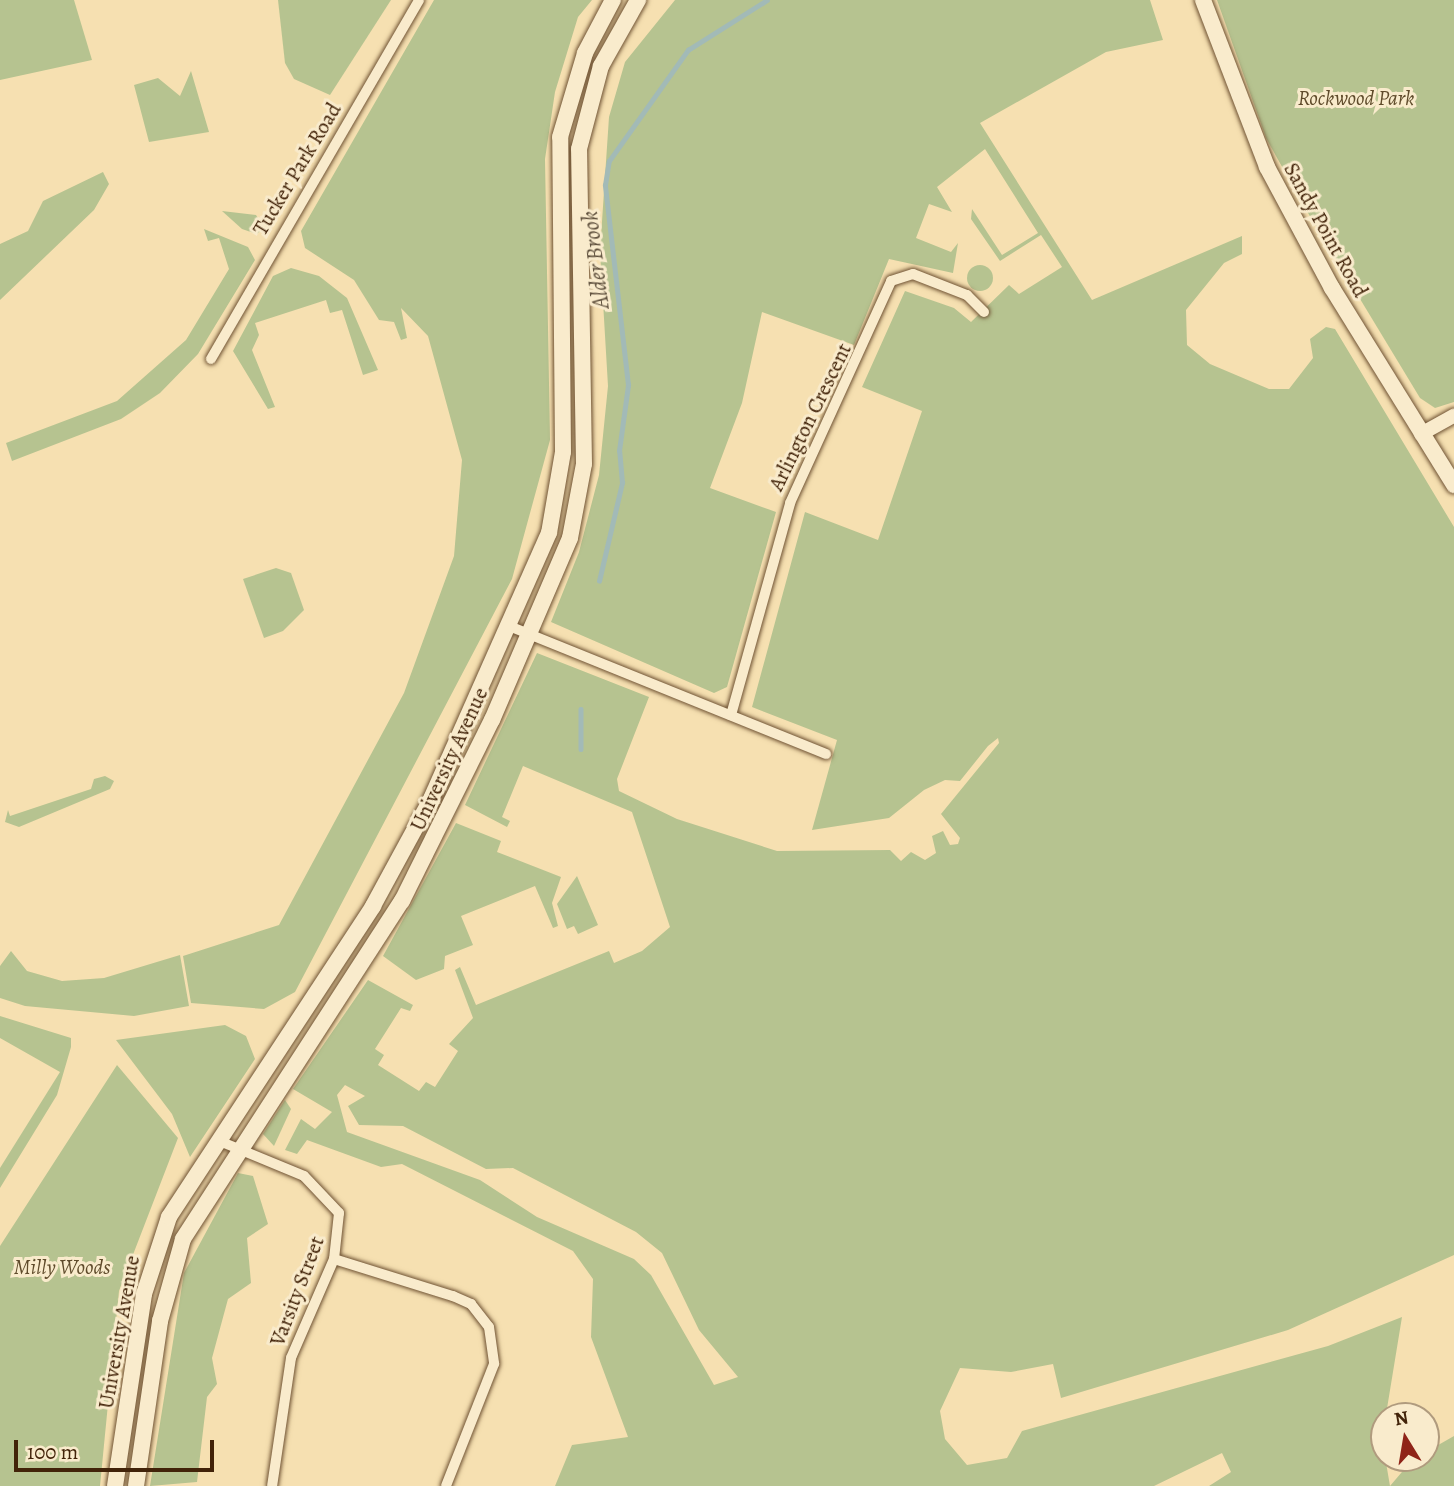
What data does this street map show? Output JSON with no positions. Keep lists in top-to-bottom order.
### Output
{
  "streets": {
    "main road": ["Sandy Point Road", "University Avenue"],
    "street": ["Tucker Park Road", "Arlington Crescent", "Varsity Street"]
  },
  "crossings": [
    ["University Avenue", "Varsity Street"]
  ],
  "water": ["Alder Brook"],
  "parks": ["Rockwood Park", "Milly Woods"],
  "scale_bar": "100 m",
  "north": "top"
}
